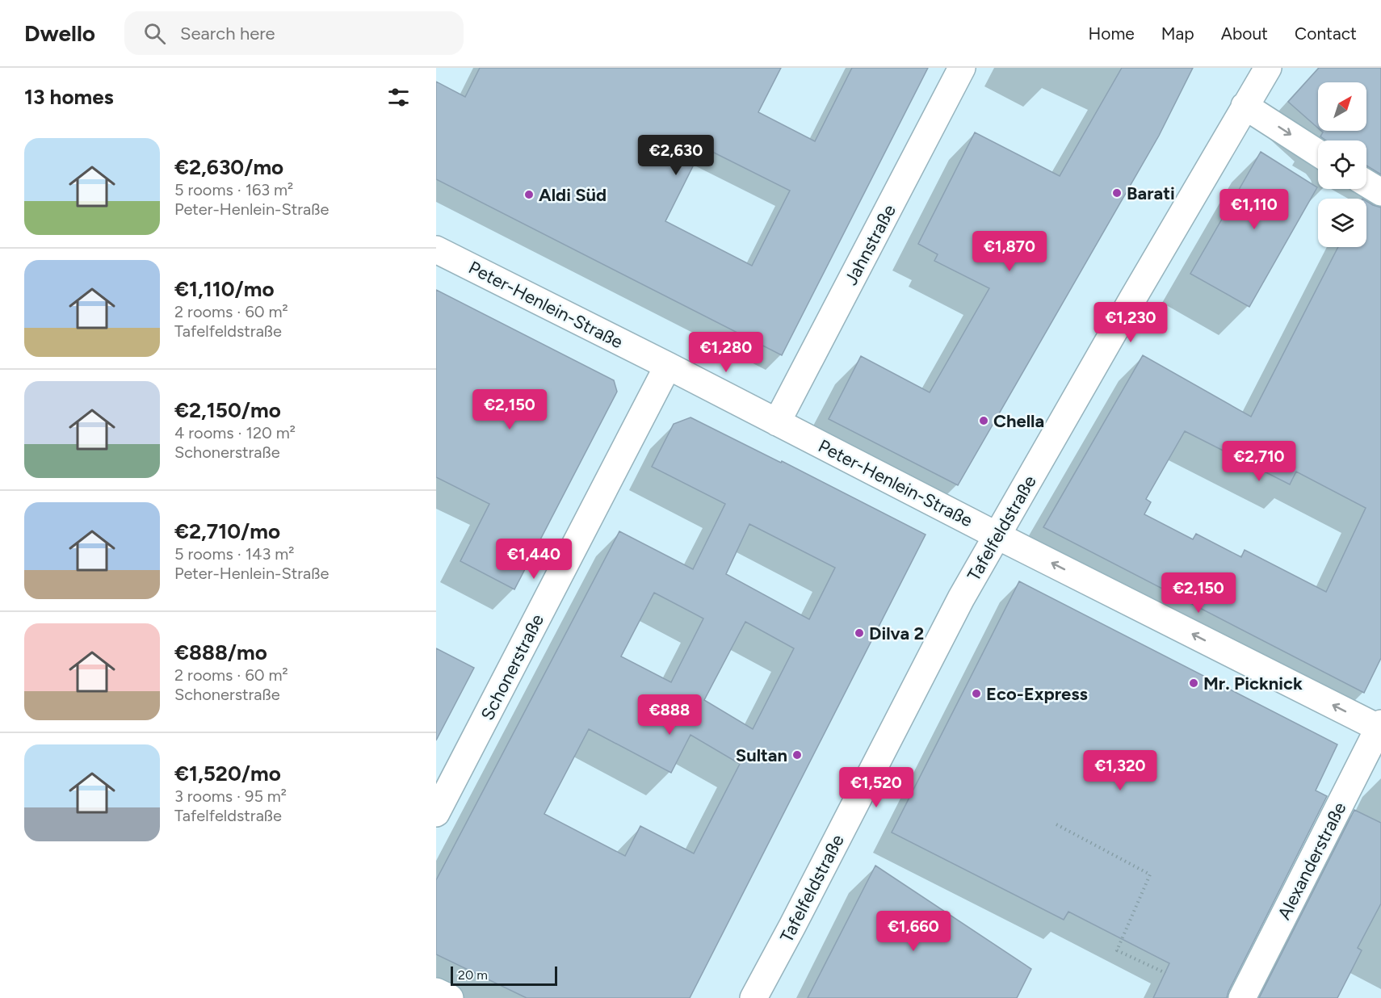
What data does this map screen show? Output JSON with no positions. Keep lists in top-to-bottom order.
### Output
{
  "streets": {
    "street": [
      "Jahnstraße",
      "Peter-Henlein-Straße",
      "Tafelfeldstraße",
      "Schonerstraße",
      "Alexanderstraße"
    ]
  },
  "crossings": [
    ["Jahnstraße", "Peter-Henlein-Straße"],
    ["Peter-Henlein-Straße", "Tafelfeldstraße"],
    ["Peter-Henlein-Straße", "Schonerstraße"],
    ["Peter-Henlein-Straße", "Alexanderstraße"]
  ],
  "one_way": ["Peter-Henlein-Straße"],
  "places": [
    "Barati",
    "Aldi Süd",
    "Chella",
    "Dilva 2",
    "Mr. Picknick",
    "Eco-Express",
    "Sultan"
  ],
  "scale_bar": "20 m",
  "north": "top right",
  "page": {
    "header": "Dwello",
    "search": "Search here",
    "nav": [
      "Home",
      "Map",
      "About",
      "Contact"
    ],
    "heading": "13 homes",
    "list": [
      {
        "name": "€2,630/mo",
        "note": "5 rooms · 163 m² · Peter-Henlein-Straße"
      },
      {
        "name": "€1,110/mo",
        "note": "2 rooms · 60 m² · Tafelfeldstraße"
      },
      {
        "name": "€2,150/mo",
        "note": "4 rooms · 120 m² · Schonerstraße"
      },
      {
        "name": "€2,710/mo",
        "note": "5 rooms · 143 m² · Peter-Henlein-Straße"
      },
      {
        "name": "€888/mo",
        "note": "2 rooms · 60 m² · Schonerstraße"
      },
      {
        "name": "€1,520/mo",
        "note": "3 rooms · 95 m² · Tafelfeldstraße"
      }
    ],
    "price": [
      "€2,630",
      "€1,110",
      "€1,870",
      "€1,230",
      "€1,280",
      "€2,150",
      "€2,710",
      "€1,440",
      "€2,150",
      "€888",
      "€1,320",
      "€1,520",
      "€1,660"
    ],
    "scale": "20 m"
  }
}
